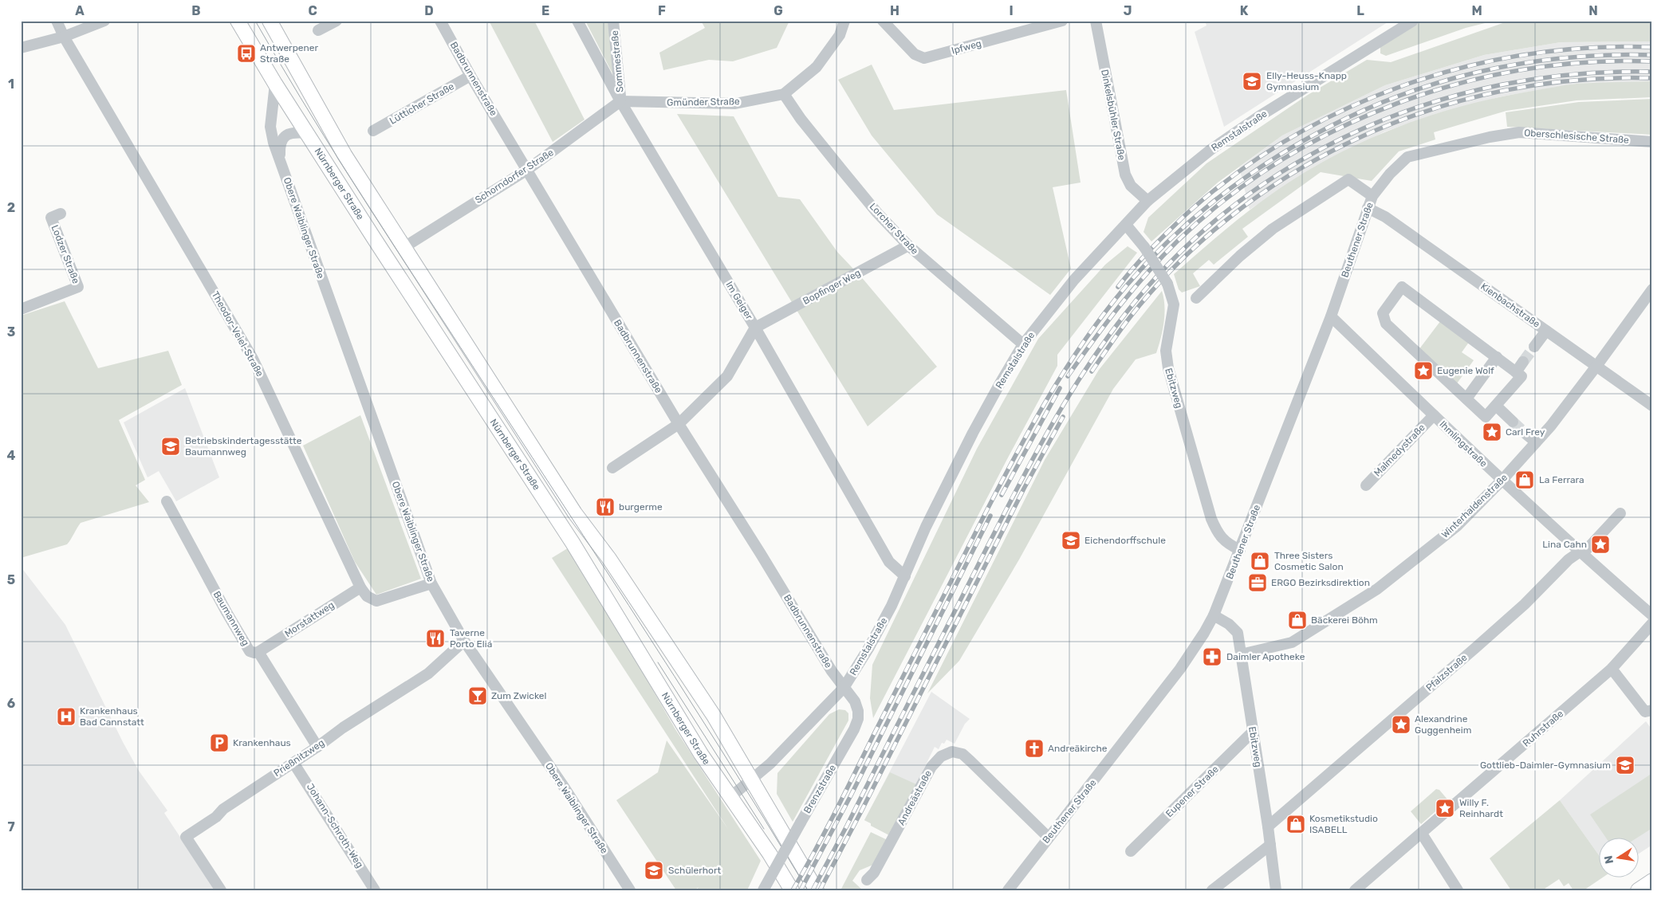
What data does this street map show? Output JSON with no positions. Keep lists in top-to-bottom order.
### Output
{
  "streets": {
    "main road": ["Nürnberger Straße"],
    "street": [
      "Ipfweg",
      "Sommestraße",
      "Badbrunnenstraße",
      "Gmünder Straße",
      "Lütticher Straße",
      "Dinkelsbühler Straße",
      "Remstalstraße",
      "Oberschlesische Straße",
      "Schorndorfer Straße",
      "Obere Waiblinger Straße",
      "Lorcher Straße",
      "Beuthener Straße",
      "Lodzer Straße",
      "Bopfinger Weg",
      "Im Geiger",
      "Kienbachstraße",
      "Theodor-Veiel-Straße",
      "Ebitzweg",
      "Ihmlingstraße",
      "Malmedystraße",
      "Winterhaldenstraße",
      "Baumannweg",
      "Morstattweg",
      "Pfalzstraße",
      "Ruhrstraße",
      "Prießnitzweg",
      "Brenzstraße",
      "Eupener Straße",
      "Andreästraße",
      "Johann-Schroth-Weg"
    ]
  },
  "crossings": [
    ["Sommestraße", "Gmünder Straße"],
    ["Sommestraße", "Schorndorfer Straße"],
    ["Sommestraße", "Im Geiger"],
    ["Badbrunnenstraße", "Lütticher Straße"],
    ["Badbrunnenstraße", "Remstalstraße"],
    ["Badbrunnenstraße", "Schorndorfer Straße"],
    ["Badbrunnenstraße", "Brenzstraße"],
    ["Gmünder Straße", "Schorndorfer Straße"],
    ["Gmünder Straße", "Lorcher Straße"],
    ["Gmünder Straße", "Im Geiger"],
    ["Dinkelsbühler Straße", "Remstalstraße"],
    ["Remstalstraße", "Nürnberger Straße"],
    ["Remstalstraße", "Lorcher Straße"],
    ["Remstalstraße", "Im Geiger"],
    ["Remstalstraße", "Ebitzweg"],
    ["Remstalstraße", "Brenzstraße"],
    ["Oberschlesische Straße", "Beuthener Straße"],
    ["Schorndorfer Straße", "Nürnberger Straße"],
    ["Schorndorfer Straße", "Im Geiger"],
    ["Nürnberger Straße", "Obere Waiblinger Straße"],
    ["Obere Waiblinger Straße", "Theodor-Veiel-Straße"],
    ["Obere Waiblinger Straße", "Prießnitzweg"],
    ["Lorcher Straße", "Bopfinger Weg"],
    ["Beuthener Straße", "Kienbachstraße"],
    ["Beuthener Straße", "Ebitzweg"],
    ["Beuthener Straße", "Ihmlingstraße"],
    ["Beuthener Straße", "Andreästraße"],
    ["Bopfinger Weg", "Im Geiger"],
    ["Kienbachstraße", "Winterhaldenstraße"],
    ["Theodor-Veiel-Straße", "Morstattweg"],
    ["Ebitzweg", "Winterhaldenstraße"],
    ["Ebitzweg", "Pfalzstraße"],
    ["Ebitzweg", "Eupener Straße"],
    ["Ihmlingstraße", "Malmedystraße"],
    ["Ihmlingstraße", "Winterhaldenstraße"],
    ["Ihmlingstraße", "Pfalzstraße"],
    ["Baumannweg", "Morstattweg"],
    ["Baumannweg", "Prießnitzweg"],
    ["Prießnitzweg", "Johann-Schroth-Weg"]
  ],
  "places": {
    "bus stop": ["Antwerpener Straße"],
    "school or university": [
      "Elly-Heuss-Knapp Gymnasium",
      "Betriebskindertagesstätte Baumannweg",
      "Eichendorffschule",
      "Gottlieb-Daimler-Gymnasium",
      "Schülerhort"
    ],
    "place": [
      "Eugenie Wolf",
      "Carl Frey",
      "Lina Cahn",
      "Alexandrine Guggenheim",
      "Willy F. Reinhardt"
    ],
    "shop": [
      "La Ferrara",
      "Three Sisters Cosmetic Salon",
      "Bäckerei Böhm",
      "Kosmetikstudio ISABELL"
    ],
    "restaurant": ["burgerme", "Taverne Porto Eliá"],
    "office": ["ERGO Bezirksdirektion"],
    "pharmacy": ["Daimler Apotheke"],
    "bar": ["Zum Zwickel"],
    "hospital": ["Krankenhaus Bad Cannstatt"],
    "parking": ["Krankenhaus"],
    "church": ["Andreäkirche"]
  },
  "north": "left",
  "grid": {
    "columns": [
      "A",
      "B",
      "C",
      "D",
      "E",
      "F",
      "G",
      "H",
      "I",
      "J",
      "K",
      "L",
      "M",
      "N"
    ],
    "rows": [
      "1",
      "2",
      "3",
      "4",
      "5",
      "6",
      "7"
    ]
  }
}
